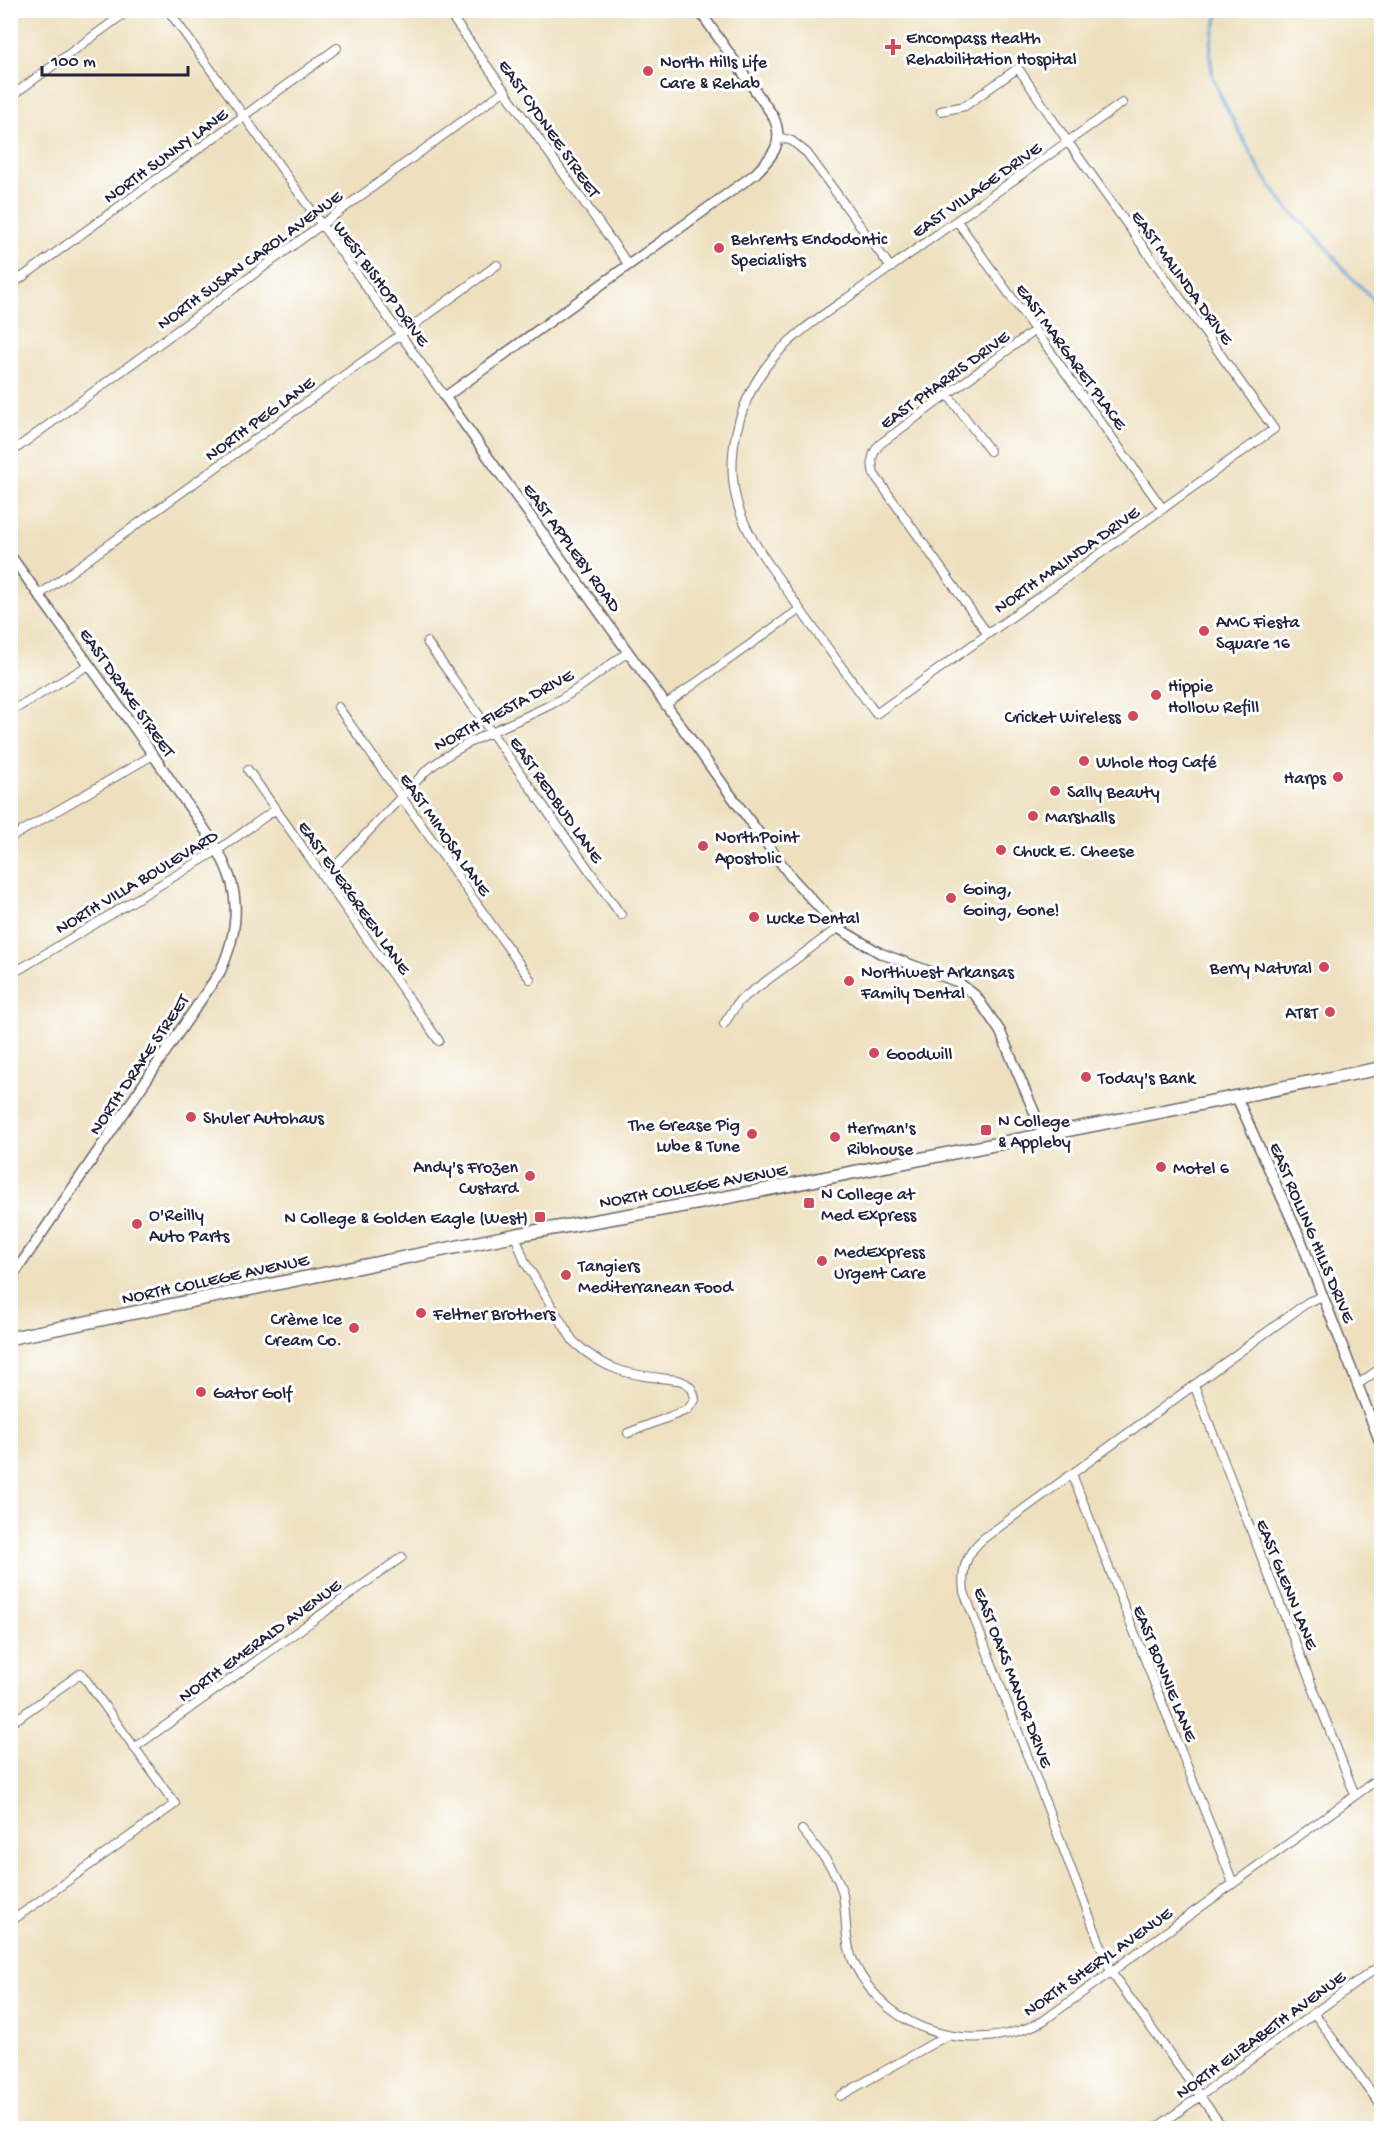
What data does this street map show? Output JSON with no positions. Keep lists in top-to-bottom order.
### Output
{
  "streets": {
    "main road": ["NORTH COLLEGE AVENUE"],
    "street": [
      "EAST CYDNEE STREET",
      "NORTH SUNNY LANE",
      "EAST VILLAGE DRIVE",
      "NORTH SUSAN CAROL AVENUE",
      "EAST MALINDA DRIVE",
      "WEST BISHOP DRIVE",
      "EAST MARGARET PLACE",
      "EAST PHARRIS DRIVE",
      "NORTH PEG LANE",
      "EAST APPLEBY ROAD",
      "NORTH MALINDA DRIVE",
      "EAST DRAKE STREET",
      "NORTH FIESTA DRIVE",
      "EAST REDBUD LANE",
      "EAST MIMOSA LANE",
      "NORTH VILLA BOULEVARD",
      "EAST EVERGREEN LANE",
      "NORTH DRAKE STREET",
      "EAST ROLLING HILLS DRIVE",
      "EAST GLENN LANE",
      "NORTH EMERALD AVENUE",
      "EAST BONNIE LANE",
      "EAST OAKS MANOR DRIVE",
      "NORTH SHERYL AVENUE",
      "NORTH ELIZABETH AVENUE"
    ]
  },
  "crossings": [
    ["EAST CYDNEE STREET", "NORTH SUSAN CAROL AVENUE"],
    ["NORTH SUNNY LANE", "WEST BISHOP DRIVE"],
    ["EAST VILLAGE DRIVE", "EAST MALINDA DRIVE"],
    ["EAST VILLAGE DRIVE", "EAST MARGARET PLACE"],
    ["EAST VILLAGE DRIVE", "NORTH MALINDA DRIVE"],
    ["NORTH SUSAN CAROL AVENUE", "WEST BISHOP DRIVE"],
    ["EAST MALINDA DRIVE", "NORTH MALINDA DRIVE"],
    ["WEST BISHOP DRIVE", "NORTH PEG LANE"],
    ["WEST BISHOP DRIVE", "EAST APPLEBY ROAD"],
    ["EAST MARGARET PLACE", "EAST PHARRIS DRIVE"],
    ["EAST MARGARET PLACE", "NORTH MALINDA DRIVE"],
    ["EAST PHARRIS DRIVE", "NORTH MALINDA DRIVE"],
    ["NORTH PEG LANE", "EAST DRAKE STREET"],
    ["EAST APPLEBY ROAD", "NORTH FIESTA DRIVE"],
    ["EAST APPLEBY ROAD", "NORTH COLLEGE AVENUE"],
    ["EAST DRAKE STREET", "NORTH VILLA BOULEVARD"],
    ["EAST DRAKE STREET", "NORTH DRAKE STREET"],
    ["NORTH FIESTA DRIVE", "EAST REDBUD LANE"],
    ["NORTH FIESTA DRIVE", "EAST MIMOSA LANE"],
    ["NORTH FIESTA DRIVE", "EAST EVERGREEN LANE"],
    ["NORTH VILLA BOULEVARD", "EAST EVERGREEN LANE"],
    ["NORTH VILLA BOULEVARD", "NORTH DRAKE STREET"],
    ["NORTH COLLEGE AVENUE", "EAST ROLLING HILLS DRIVE"],
    ["EAST ROLLING HILLS DRIVE", "EAST OAKS MANOR DRIVE"],
    ["EAST GLENN LANE", "EAST OAKS MANOR DRIVE"],
    ["EAST GLENN LANE", "NORTH SHERYL AVENUE"],
    ["EAST BONNIE LANE", "EAST OAKS MANOR DRIVE"],
    ["EAST BONNIE LANE", "NORTH SHERYL AVENUE"],
    ["EAST OAKS MANOR DRIVE", "NORTH SHERYL AVENUE"],
    ["EAST OAKS MANOR DRIVE", "NORTH ELIZABETH AVENUE"]
  ],
  "places": {
    "health": ["Encompass Health Rehabilitation Hospital"],
    "other": [
      "North Hills Life Care & Rehab",
      "Behrents Endodontic Specialists",
      "AMC Fiesta Square 16",
      "Hippie Hollow Refill",
      "Cricket Wireless",
      "Whole Hog Café",
      "Harps",
      "Sally Beauty",
      "Marshalls",
      "NorthPoint Apostolic",
      "Chuck E. Cheese",
      "Going, Going, Gone!",
      "Lucke Dental",
      "Berry Natural",
      "Northwest Arkansas Family Dental",
      "AT&T",
      "Goodwill",
      "Today's Bank",
      "Shuler Autohaus",
      "The Grease Pig Lube & Tune",
      "Herman's Ribhouse",
      "Motel 6",
      "Andy's Frozen Custard",
      "O'Reilly Auto Parts",
      "MedExpress Urgent Care",
      "Tangiers Mediterranean Food",
      "Feltner Brothers",
      "Crème Ice Cream Co.",
      "Gator Golf"
    ],
    "transit": ["N College & Appleby", "N College at Med Express", "N College & Golden Eagle (West)"]
  },
  "scale_bar": "100 m"
}
